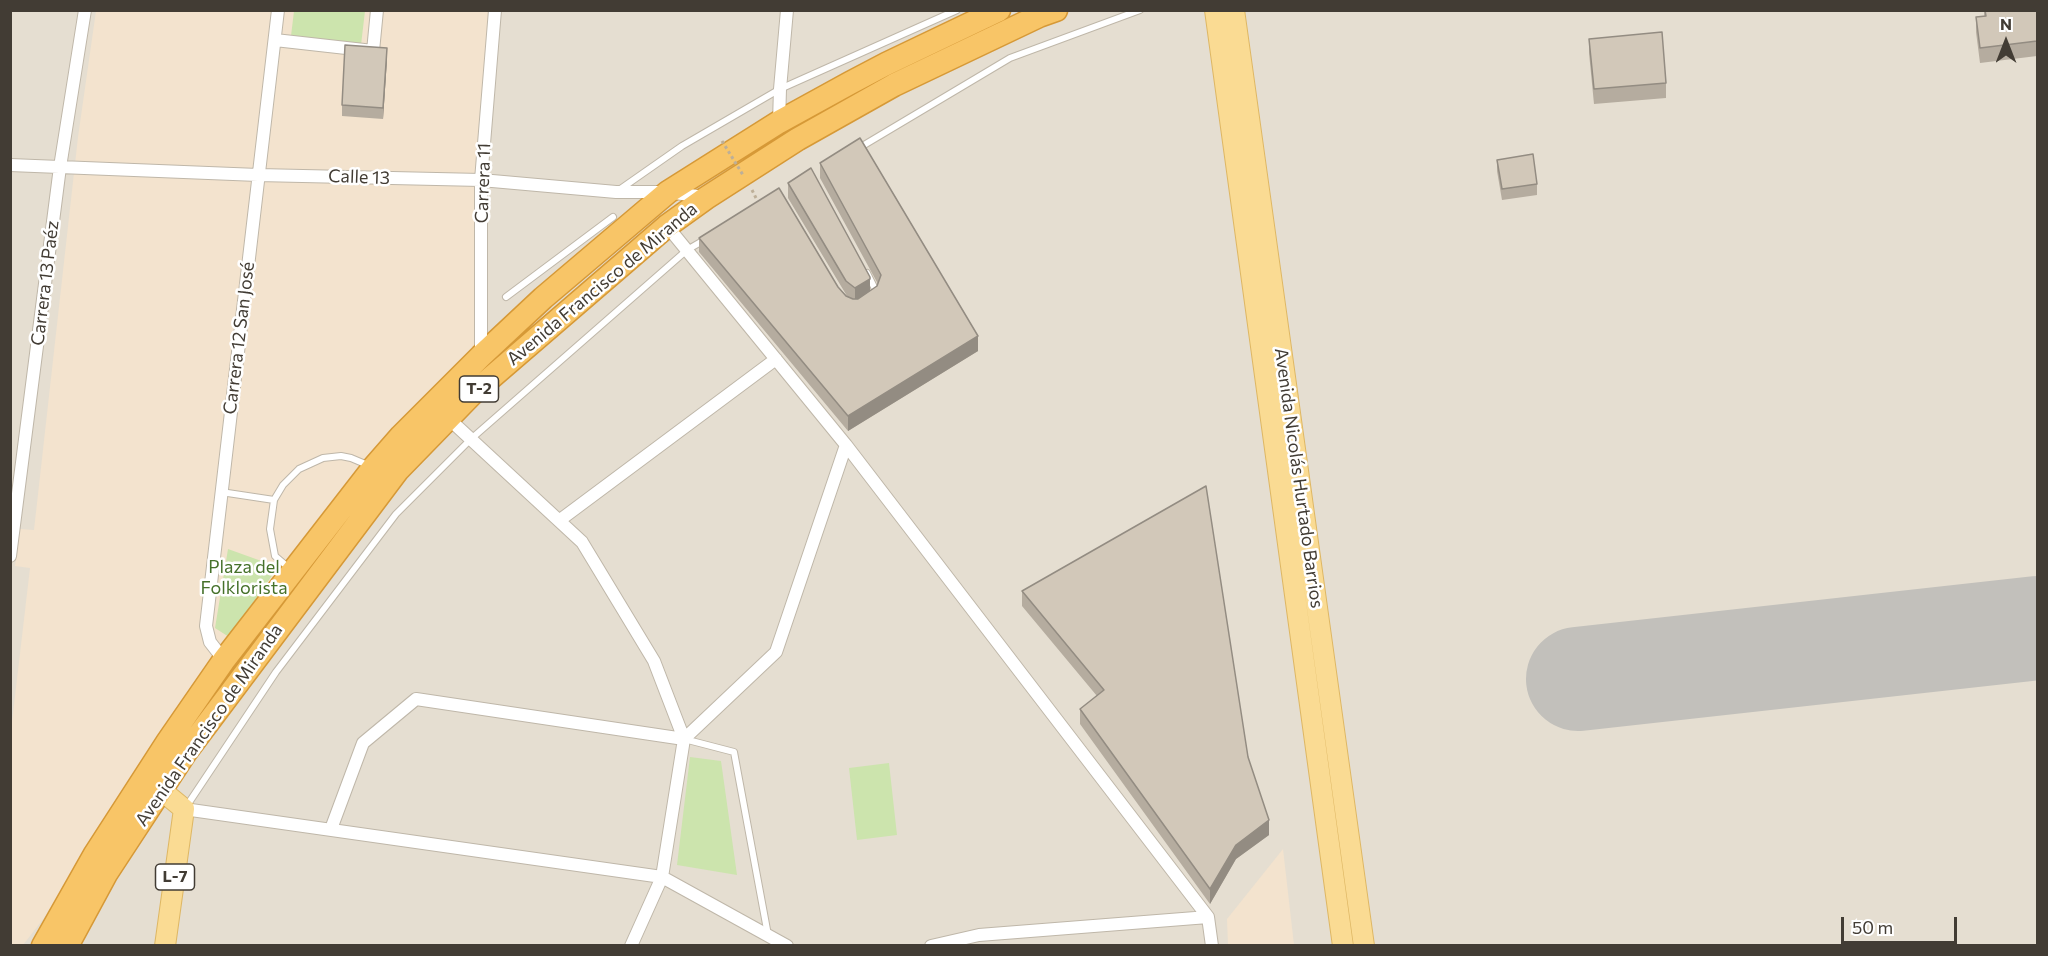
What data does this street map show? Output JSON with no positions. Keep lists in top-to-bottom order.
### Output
{
  "streets": {
    "highway": ["Avenida Francisco de Miranda", "T-2"],
    "main road": ["Avenida Nicolás Hurtado Barrios", "L-7"],
    "street": [
      "Calle 13",
      "Carrera 11",
      "Carrera 13 Paéz",
      "Carrera 12 San José"
    ]
  },
  "crossings": [
    ["Calle 13", "Carrera 11"],
    ["Calle 13", "Carrera 13 Paéz"],
    ["Calle 13", "Avenida Francisco de Miranda"],
    ["Calle 13", "Carrera 12 San José"],
    ["Carrera 11", "Avenida Francisco de Miranda"],
    ["Avenida Francisco de Miranda", "Carrera 12 San José"],
    ["Avenida Francisco de Miranda", "L-7"]
  ],
  "parks": ["Plaza del Folklorista"],
  "scale_bar": "50 m",
  "north": "top"
}
